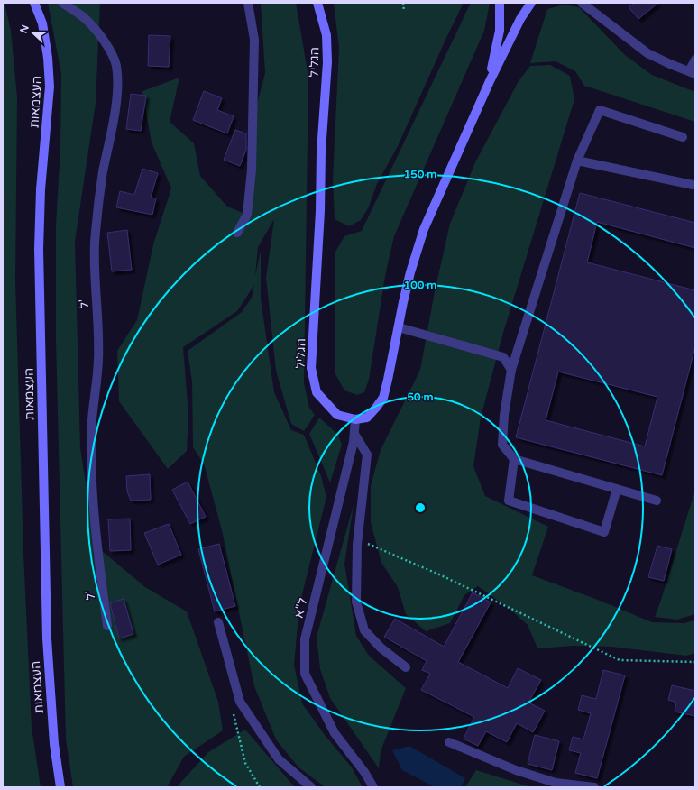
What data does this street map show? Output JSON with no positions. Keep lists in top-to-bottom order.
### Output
{
  "streets": {
    "main road": ["הגליל", "העצמאות"],
    "street": ["ל'", "ל\"א"]
  },
  "crossings": [
    ["הגליל", "ל\"א"]
  ],
  "north": "left",
  "rings": ["150 m", "100 m", "50 m"]
}
